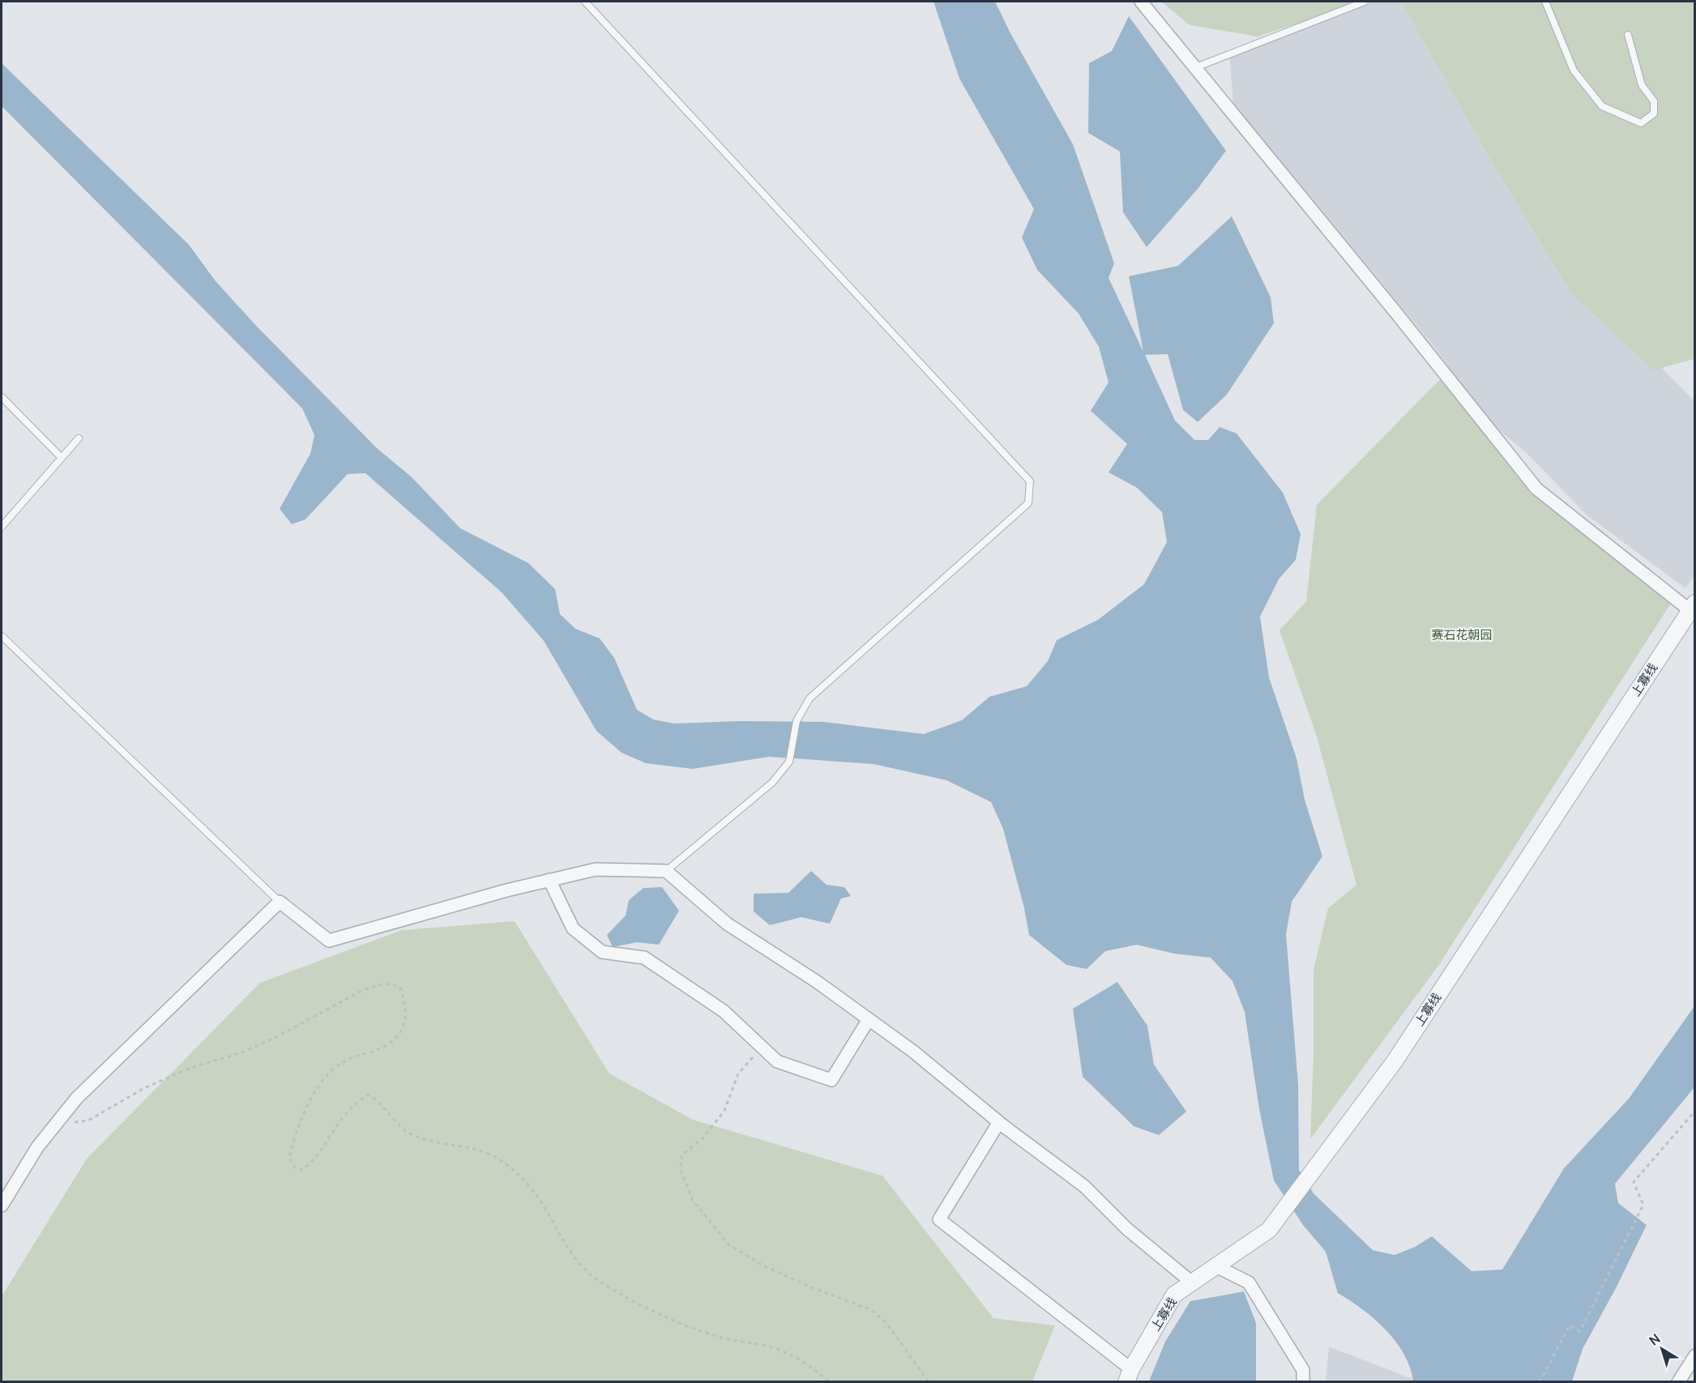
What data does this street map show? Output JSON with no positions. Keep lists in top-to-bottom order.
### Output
{
  "streets": {
    "street": ["上寡线"]
  },
  "parks": ["赛石花朝园"],
  "north": "top left"
}
